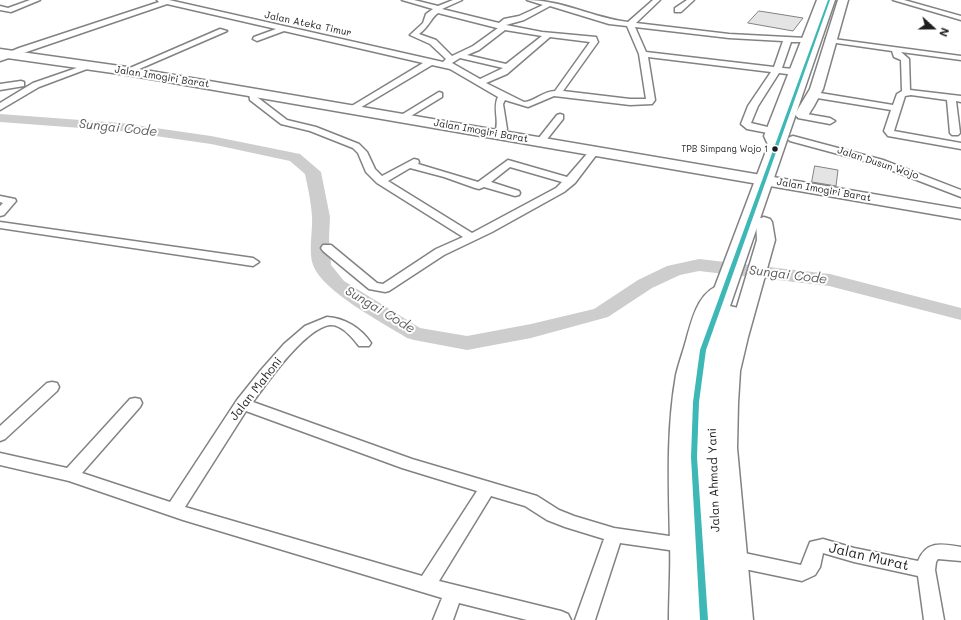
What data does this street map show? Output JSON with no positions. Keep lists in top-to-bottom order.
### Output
{
  "streets": {
    "highway": ["Jalan Ahmad Yani"],
    "street": [
      "Jalan Ateka Timur",
      "Jalan Imogiri Barat",
      "Jalan Dusun Wojo",
      "Jalan Mahoni",
      "Jalan Murat"
    ]
  },
  "crossings": [
    ["Jalan Imogiri Barat", "Jalan Ahmad Yani"]
  ],
  "water": ["Sungai Code"],
  "places": ["TPB Simpang Wojo 1"],
  "north": "right"
}
